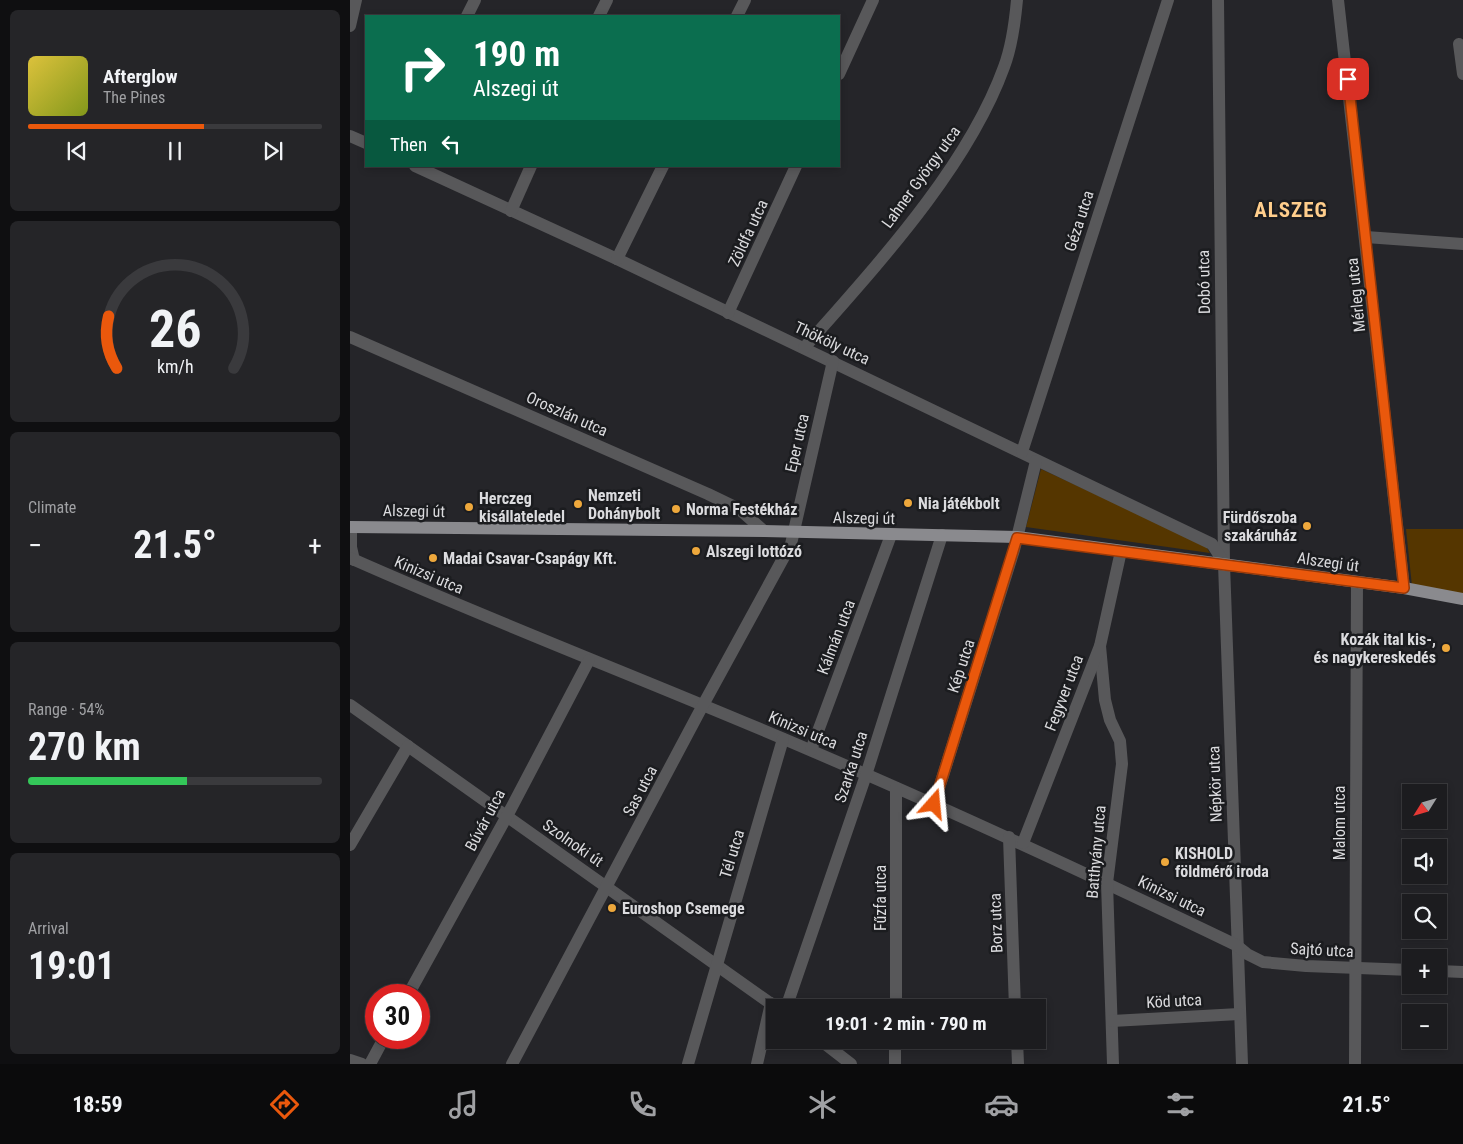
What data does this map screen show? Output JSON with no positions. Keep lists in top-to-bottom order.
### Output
{
  "streets": {
    "main road": ["Alszegi út"],
    "street": [
      "Lahner György utca",
      "Géza utca",
      "Zöldfa utca",
      "Dobó utca",
      "Mérleg utca",
      "Thököly utca",
      "Oroszlán utca",
      "Eper utca",
      "Kinizsi utca",
      "Kálmán utca",
      "Kép utca",
      "Fegyver utca",
      "Szarka utca",
      "Népkör utca",
      "Sas utca",
      "Búvár utca",
      "Malom utca",
      "Szolnoki út",
      "Batthyány utca",
      "Tél utca",
      "Fűzfa utca",
      "Borz utca",
      "Sajtó utca",
      "Köd utca"
    ]
  },
  "crossings": [
    ["Lahner György utca", "Thököly utca"],
    ["Géza utca", "Thököly utca"],
    ["Zöldfa utca", "Thököly utca"],
    ["Dobó utca", "Thököly utca"],
    ["Dobó utca", "Alszegi út"],
    ["Dobó utca", "Népkör utca"],
    ["Mérleg utca", "Alszegi út"],
    ["Thököly utca", "Eper utca"],
    ["Thököly utca", "Alszegi út"],
    ["Thököly utca", "Népkör utca"],
    ["Oroszlán utca", "Alszegi út"],
    ["Eper utca", "Alszegi út"],
    ["Eper utca", "Sas utca"],
    ["Alszegi út", "Kálmán utca"],
    ["Alszegi út", "Kép utca"],
    ["Alszegi út", "Fegyver utca"],
    ["Alszegi út", "Szarka utca"],
    ["Alszegi út", "Népkör utca"],
    ["Alszegi út", "Sas utca"],
    ["Alszegi út", "Malom utca"],
    ["Kinizsi utca", "Kálmán utca"],
    ["Kinizsi utca", "Kép utca"],
    ["Kinizsi utca", "Fegyver utca"],
    ["Kinizsi utca", "Szarka utca"],
    ["Kinizsi utca", "Népkör utca"],
    ["Kinizsi utca", "Sas utca"],
    ["Kinizsi utca", "Búvár utca"],
    ["Kinizsi utca", "Batthyány utca"],
    ["Kinizsi utca", "Tél utca"],
    ["Kinizsi utca", "Fűzfa utca"],
    ["Kinizsi utca", "Borz utca"],
    ["Kinizsi utca", "Sajtó utca"],
    ["Fegyver utca", "Batthyány utca"],
    ["Népkör utca", "Sajtó utca"],
    ["Népkör utca", "Köd utca"],
    ["Sas utca", "Szolnoki út"],
    ["Búvár utca", "Szolnoki út"],
    ["Malom utca", "Sajtó utca"],
    ["Szolnoki út", "Tél utca"],
    ["Batthyány utca", "Köd utca"]
  ],
  "districts": ["ALSZEG"],
  "places": [
    "Nia játékbolt",
    "Nemzeti Dohánybolt",
    "Herczeg kisállateledel",
    "Norma Festékház",
    "Fürdőszoba szakáruház",
    "Alszegi lottózó",
    "Madai Csavar-Csapágy Kft.",
    "Kozák ital kis-, és nagykereskedés",
    "KISHOLD földmérő iroda",
    "Euroshop Csemege"
  ],
  "north": "bottom left",
  "page": {
    "turn": ["190 m", "Alszegi út"],
    "song": ["Afterglow", "The Pines"],
    "then": "Then",
    "tile": [
      "Climate",
      ["Range · 54%", "270 km"],
      ["Arrival", "19:01"]
    ],
    "heat": ["−", "21.5°", "+"],
    "map_buttons": ["+", "−"],
    "limit": "30",
    "trip": "19:01 · 2 min · 790 m",
    "tabs": ["18:59", "21.5°"],
    "gauge": ["26", "km/h"]
  }
}
